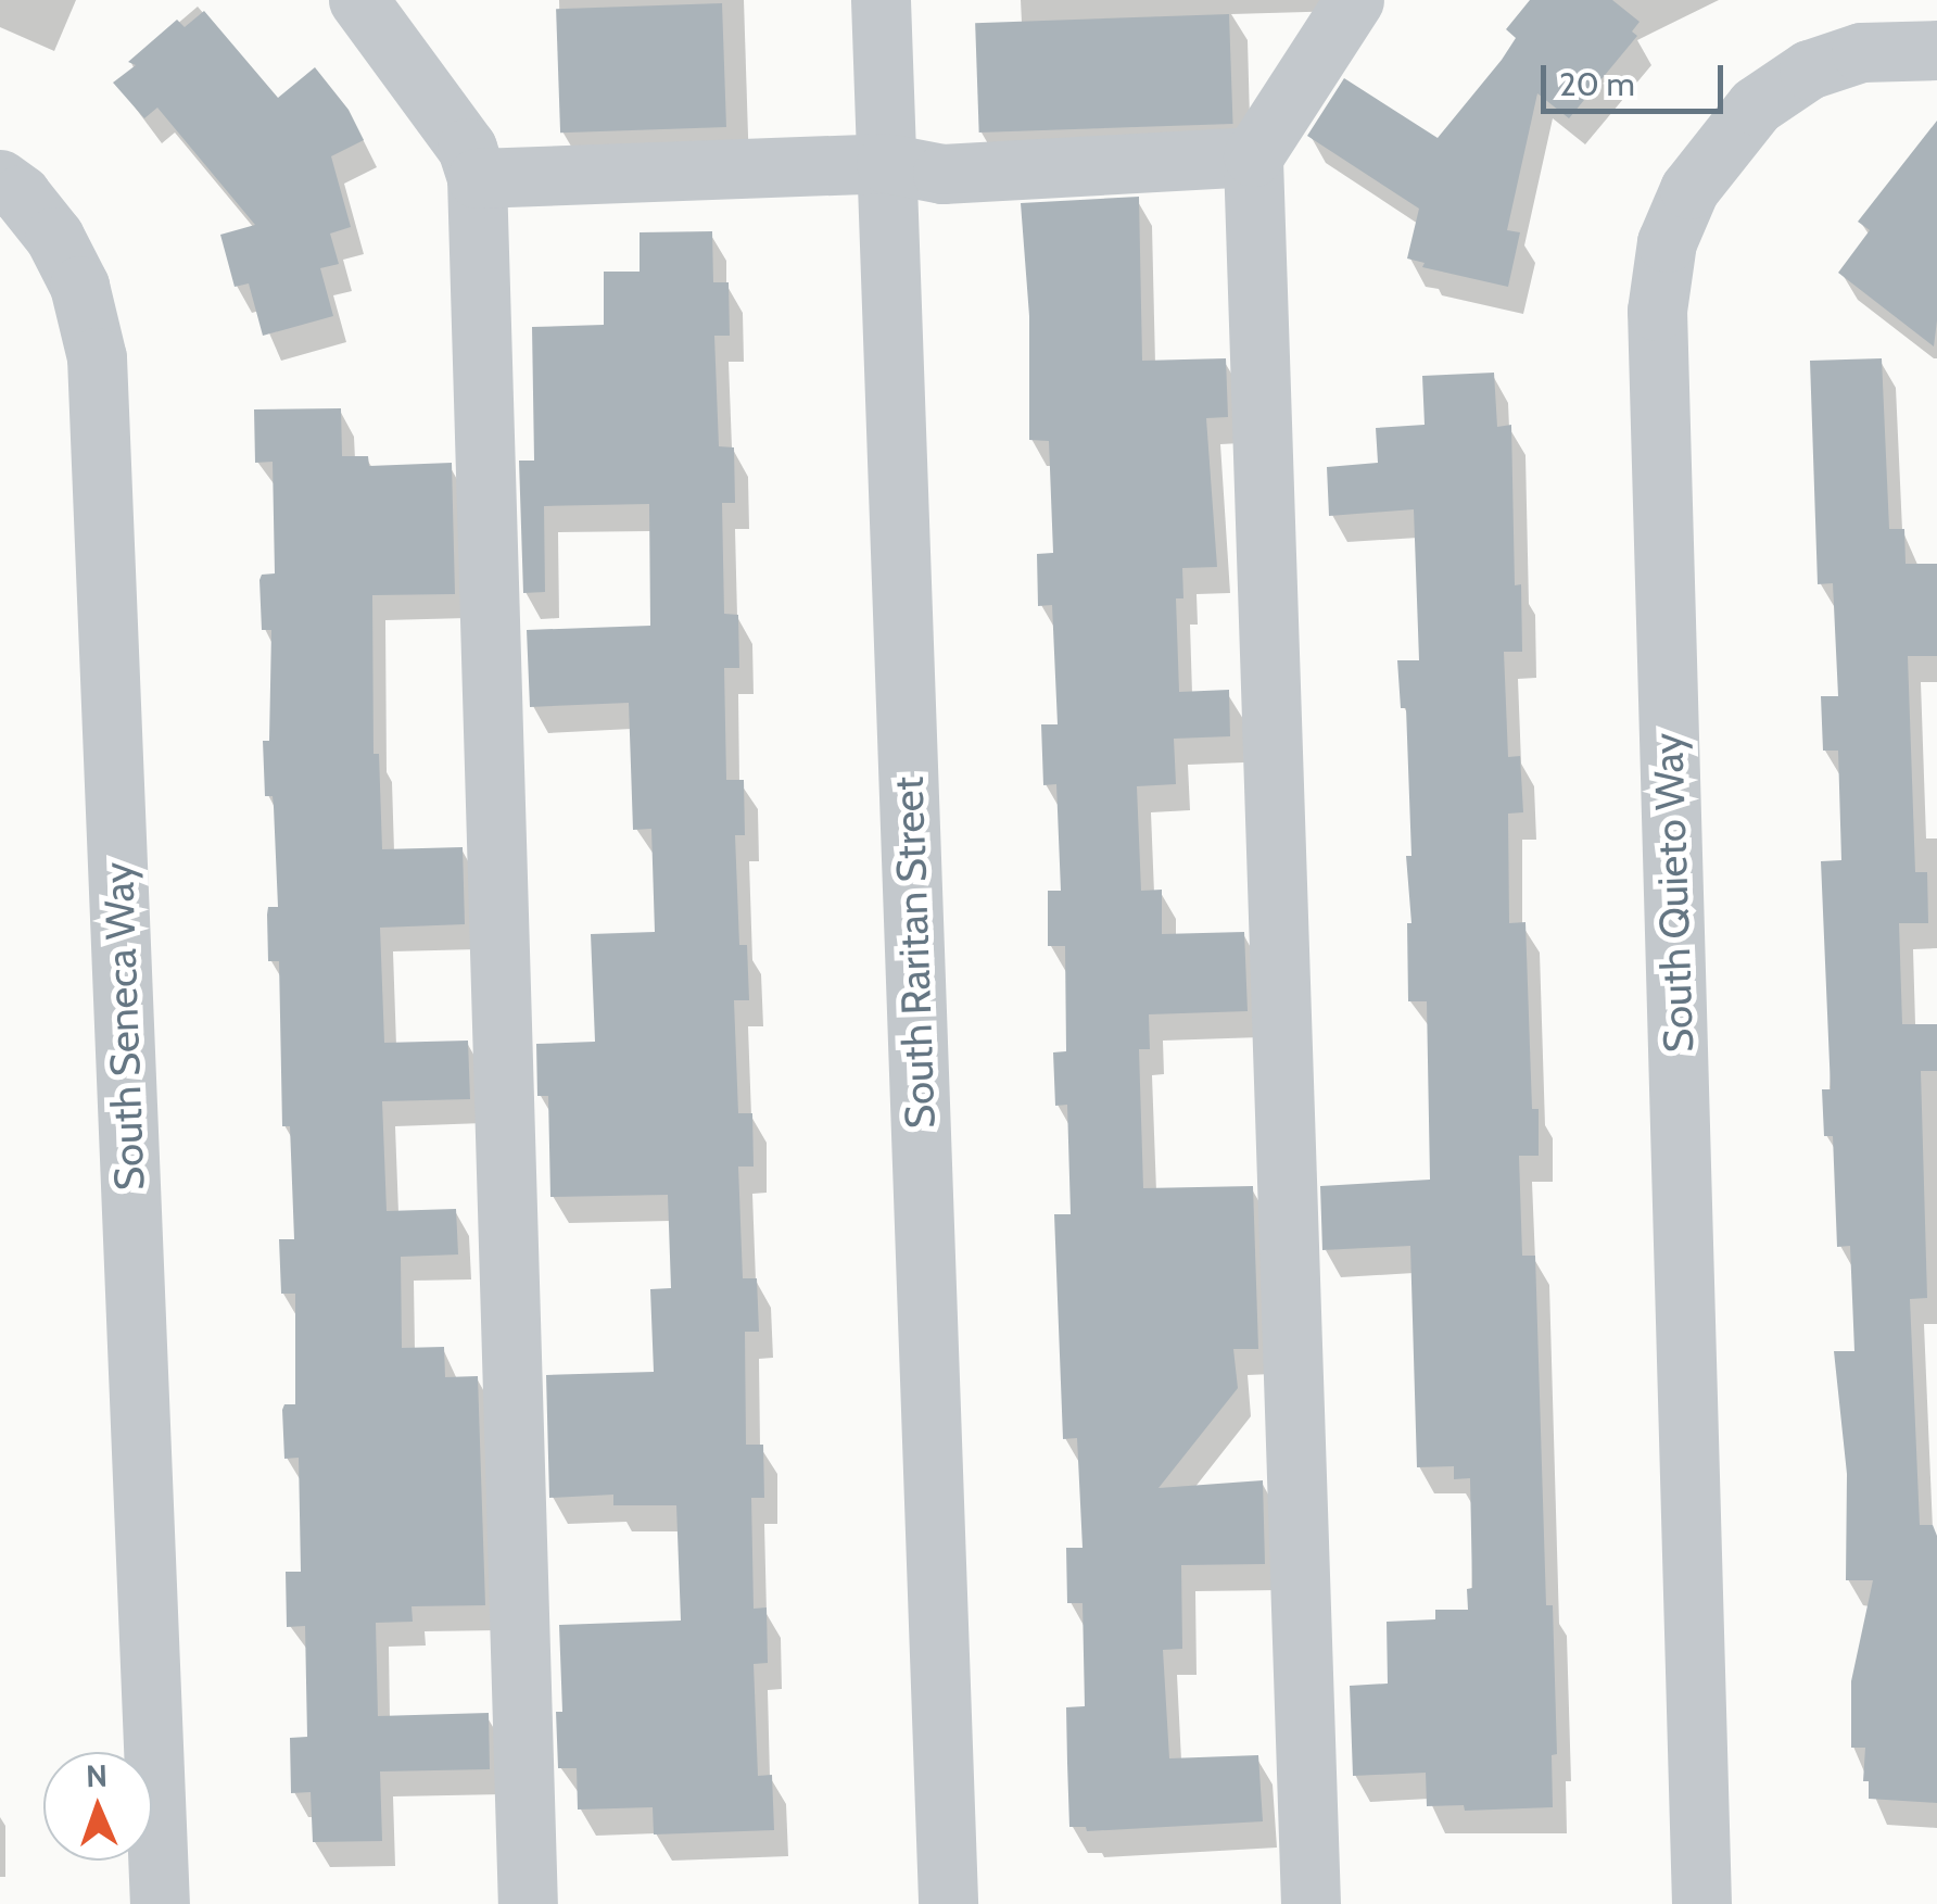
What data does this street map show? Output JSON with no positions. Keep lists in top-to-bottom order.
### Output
{
  "streets": {
    "street": ["South Quieto Way", "South Raritan Street", "South Seneca Way"]
  },
  "scale_bar": "20 m",
  "north": "top"
}
